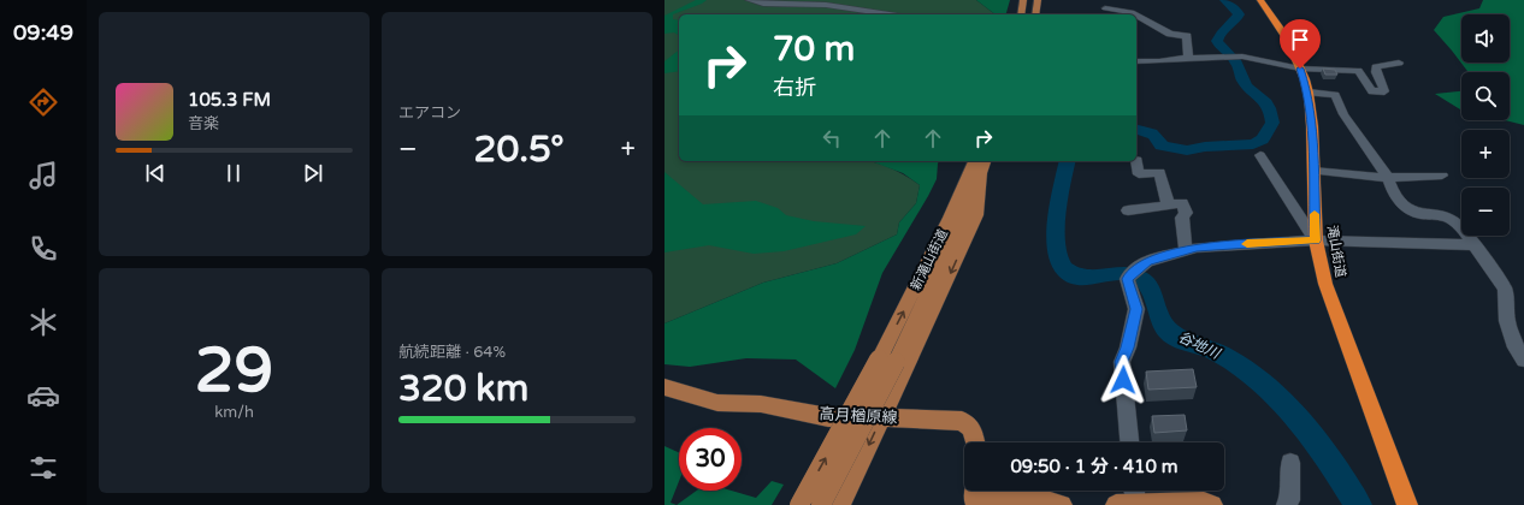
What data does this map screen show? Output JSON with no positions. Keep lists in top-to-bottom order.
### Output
{
  "streets": {
    "highway": ["滝山街道"],
    "main road": ["新滝山街道", "高月楢原線"]
  },
  "water": ["谷地川"],
  "page": {
    "tabs": "09:49",
    "tile": [
      "エアコン",
      ["29", "km/h"],
      ["航続距離 · 64%", "320 km"]
    ],
    "map_buttons": ["+", "−"],
    "turn": ["70 m", "右折"],
    "song": ["105.3 FM", "音楽"],
    "heat": ["−", "20.5°", "+"],
    "limit": "30",
    "trip": "09:50 · 1 分 · 410 m"
  }
}
